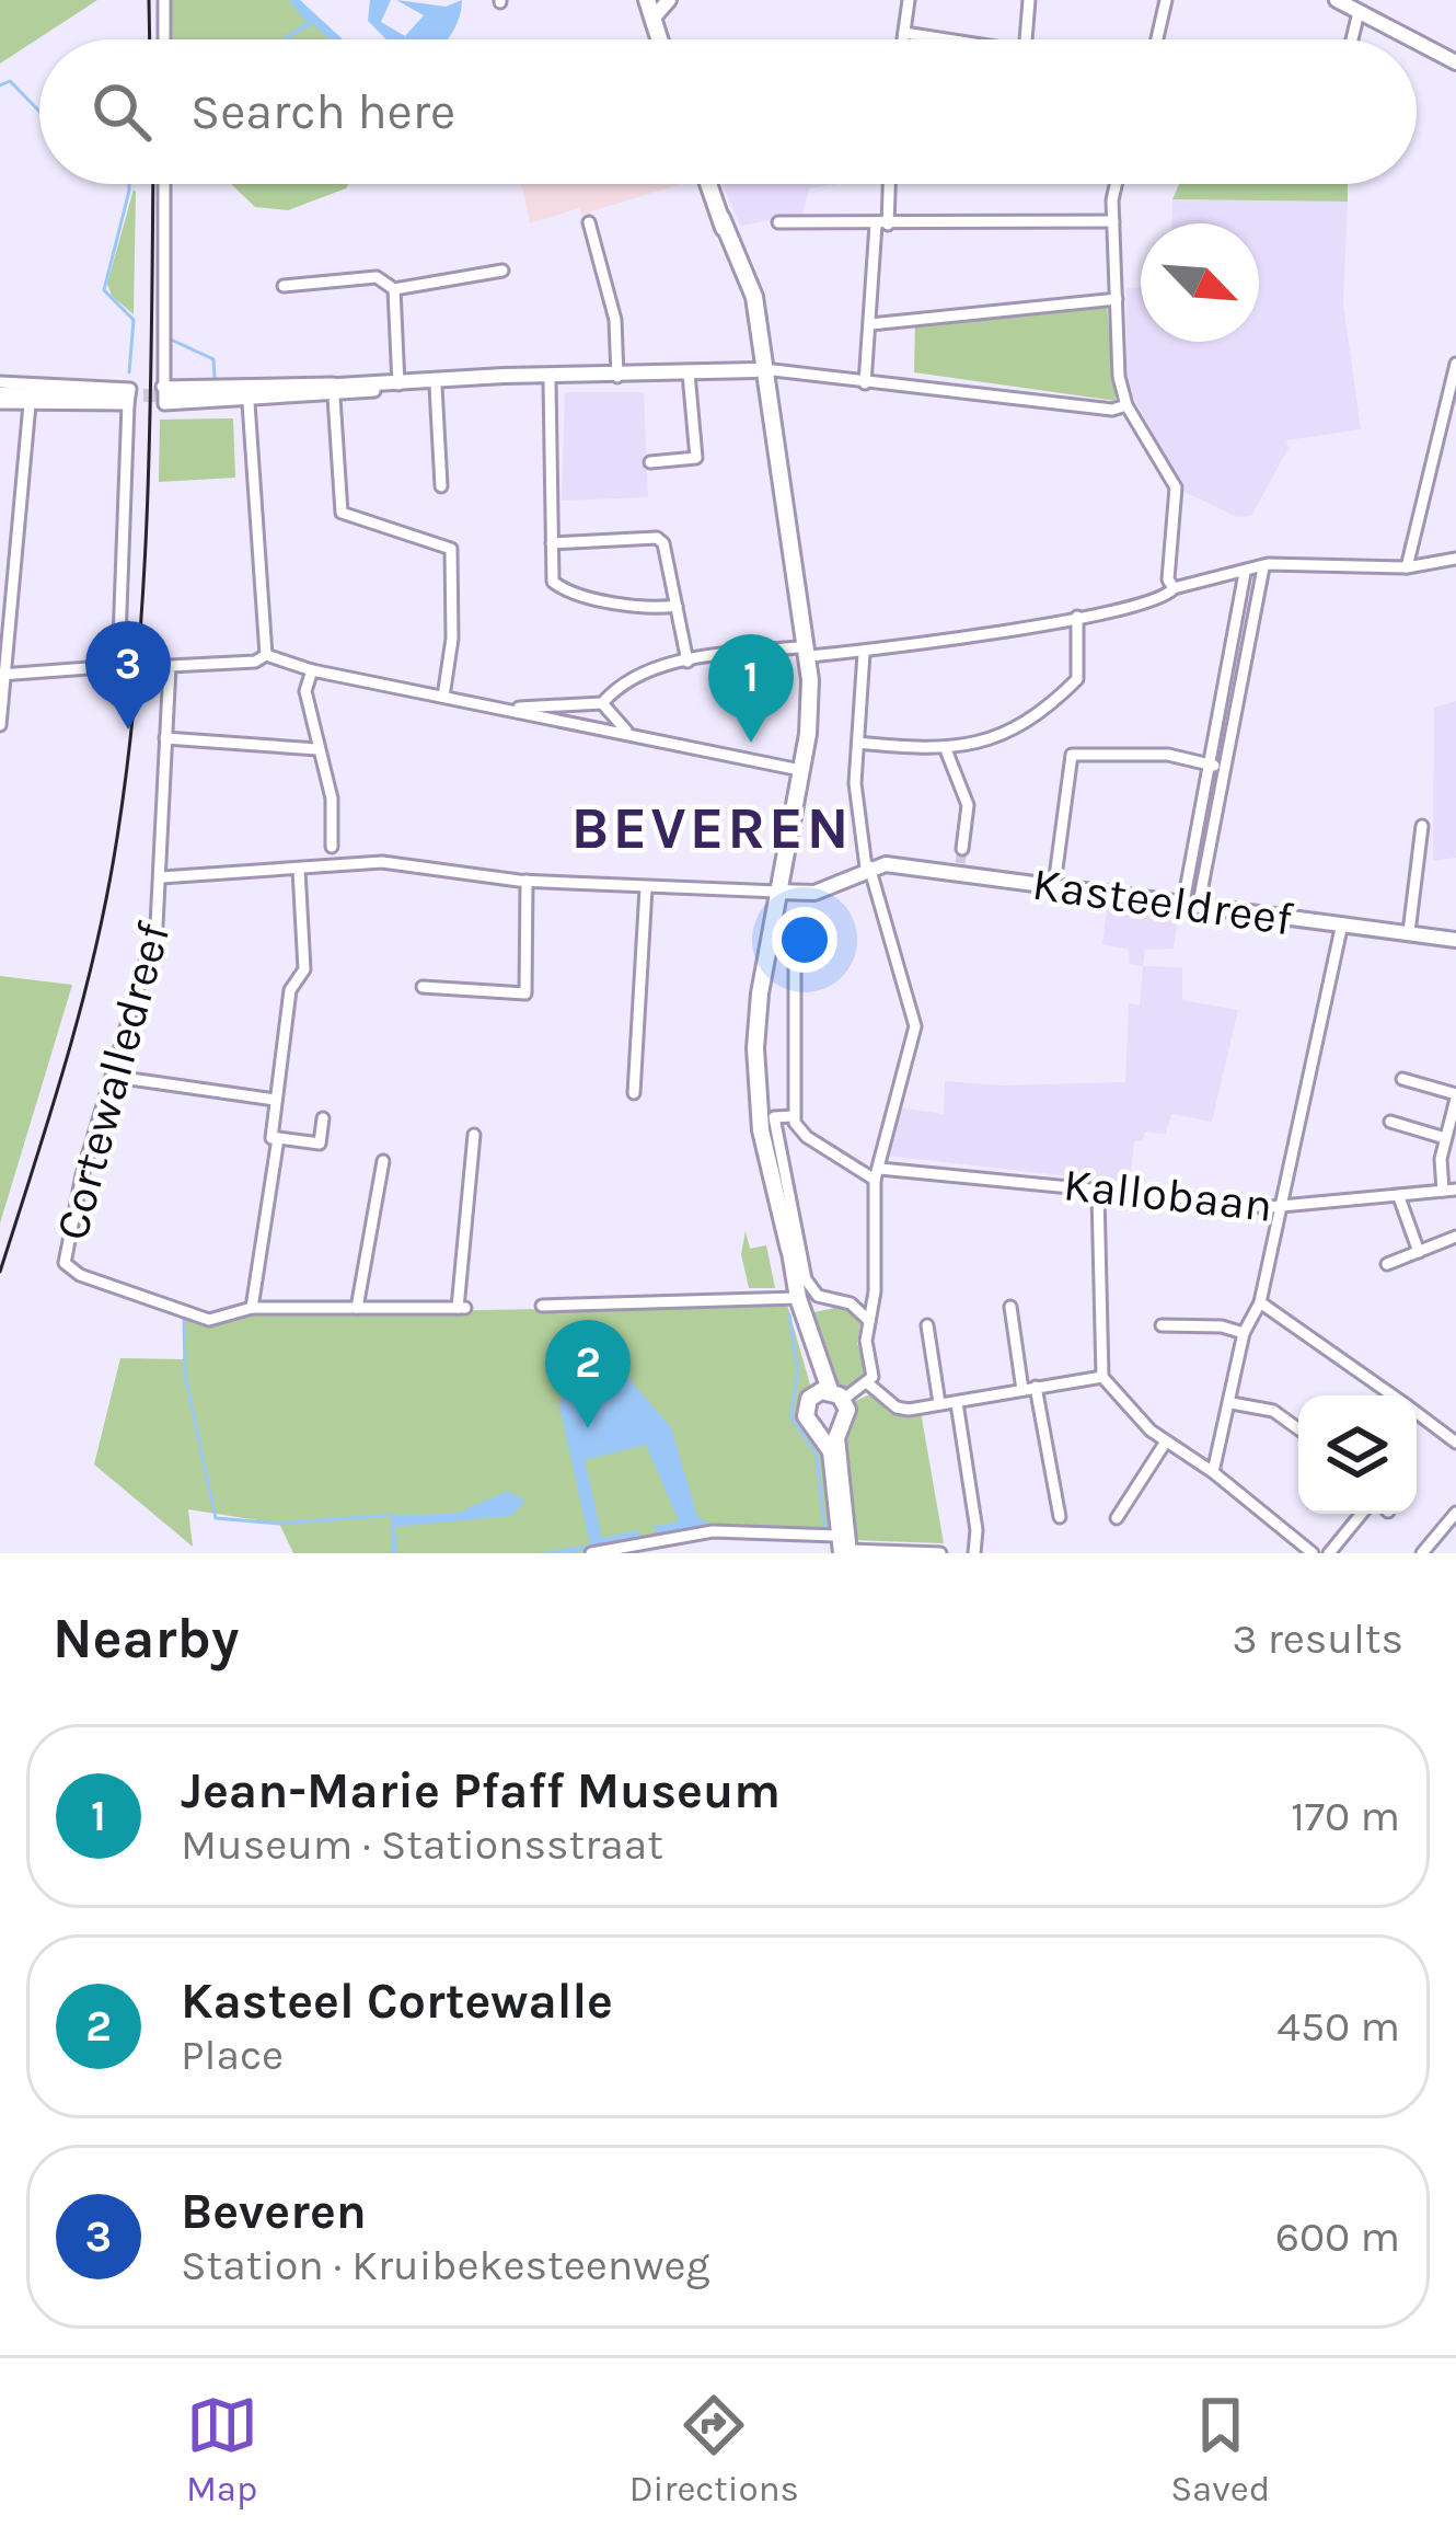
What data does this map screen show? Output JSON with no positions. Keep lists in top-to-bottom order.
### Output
{
  "streets": {
    "street": ["Kasteeldreef", "Cortewalledreef", "Kallobaan"]
  },
  "districts": ["BEVEREN"],
  "north": "bottom right",
  "page": {
    "search": "Search here",
    "pins": ["3", "1", "2"],
    "heading": ["Nearby", "3 results"],
    "list": [
      {
        "mark": "1",
        "name": "Jean-Marie Pfaff Museum",
        "note": "Museum · Stationsstraat",
        "value": "170 m"
      },
      {
        "mark": "2",
        "name": "Kasteel Cortewalle",
        "note": "Place",
        "value": "450 m"
      },
      {
        "mark": "3",
        "name": "Beveren",
        "note": "Station · Kruibekesteenweg",
        "value": "600 m"
      }
    ],
    "nav": ["Map", "Directions", "Saved"]
  }
}
